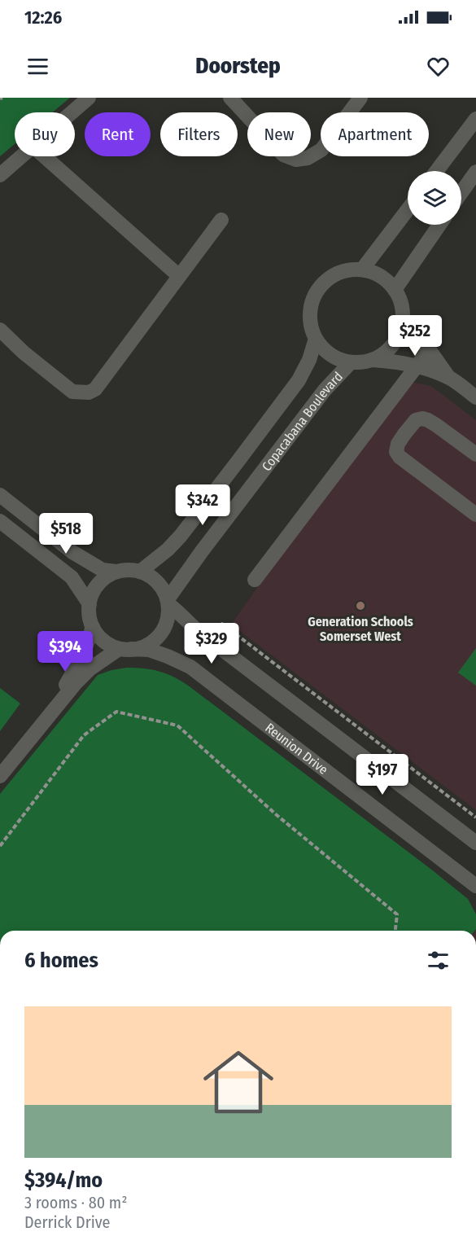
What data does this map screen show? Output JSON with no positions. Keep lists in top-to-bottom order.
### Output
{
  "streets": {
    "street": ["Copacabana Boulevard", "Reunion Drive"]
  },
  "crossings": [
    ["Copacabana Boulevard", "Reunion Drive"]
  ],
  "places": ["Generation Schools Somerset West"],
  "page": {
    "status": "12:26",
    "header": "Doorstep",
    "chip": [
      "Buy",
      "Rent",
      "Filters",
      "New",
      "Apartment"
    ],
    "price": [
      "$252",
      "$342",
      "$518",
      "$329",
      "$394",
      "$197"
    ],
    "heading": "6 homes",
    "list": [
      {
        "name": "$394/mo",
        "note": "3 rooms · 80 m² · Derrick Drive"
      }
    ]
  }
}
